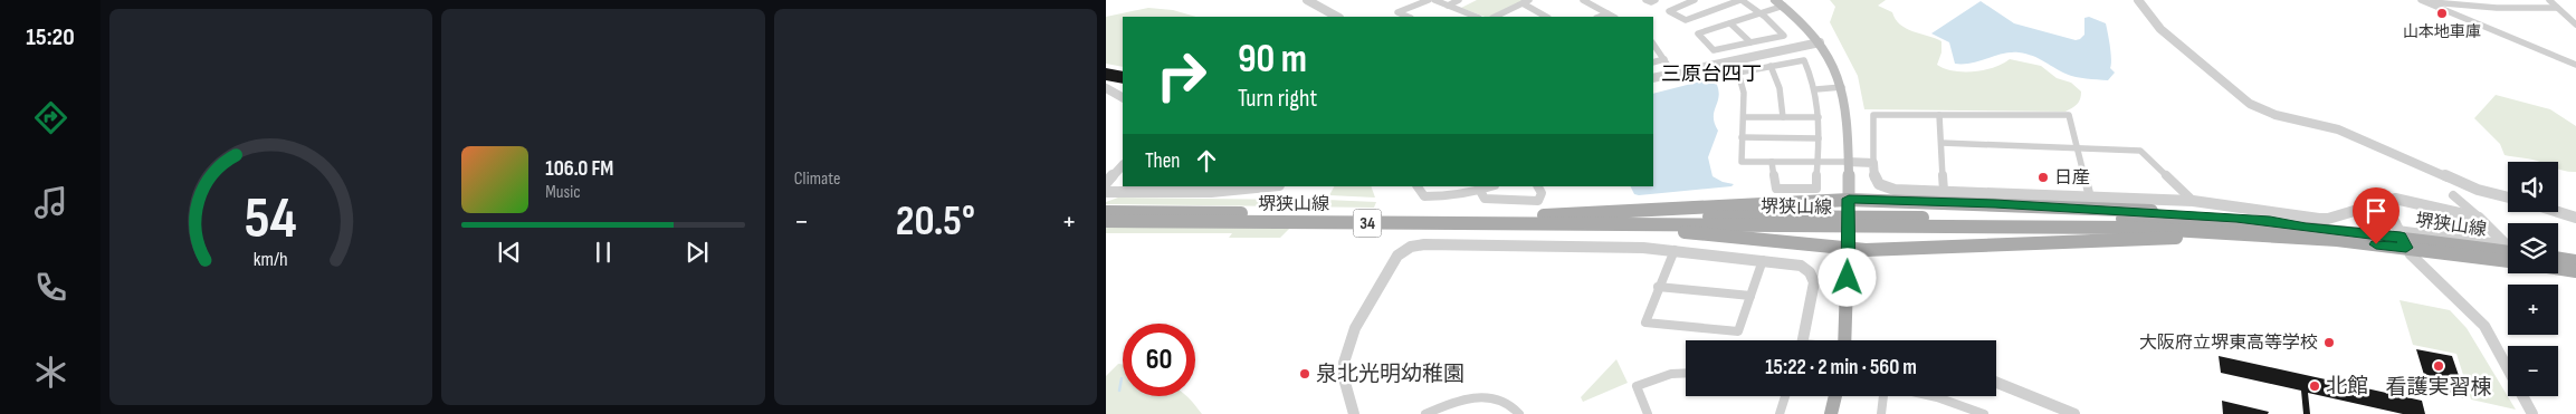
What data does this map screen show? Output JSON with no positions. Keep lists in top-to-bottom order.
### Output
{
  "streets": {
    "main road": ["堺狭山線", "34"]
  },
  "districts": ["三原台四丁"],
  "places": [
    "山本地車庫",
    "日産",
    "大阪府立堺東高等学校",
    "看護実習棟",
    "泉北光明幼稚園",
    "北館"
  ],
  "page": {
    "tabs": "15:20",
    "tile": "Climate",
    "turn": ["90 m", "Turn right"],
    "then": "Then",
    "song": ["106.0 FM", "Music"],
    "map_buttons": ["+", "−"],
    "heat": ["−", "20.5°", "+"],
    "limit": "60",
    "trip": "15:22 · 2 min · 560 m",
    "gauge": ["54", "km/h"]
  }
}
